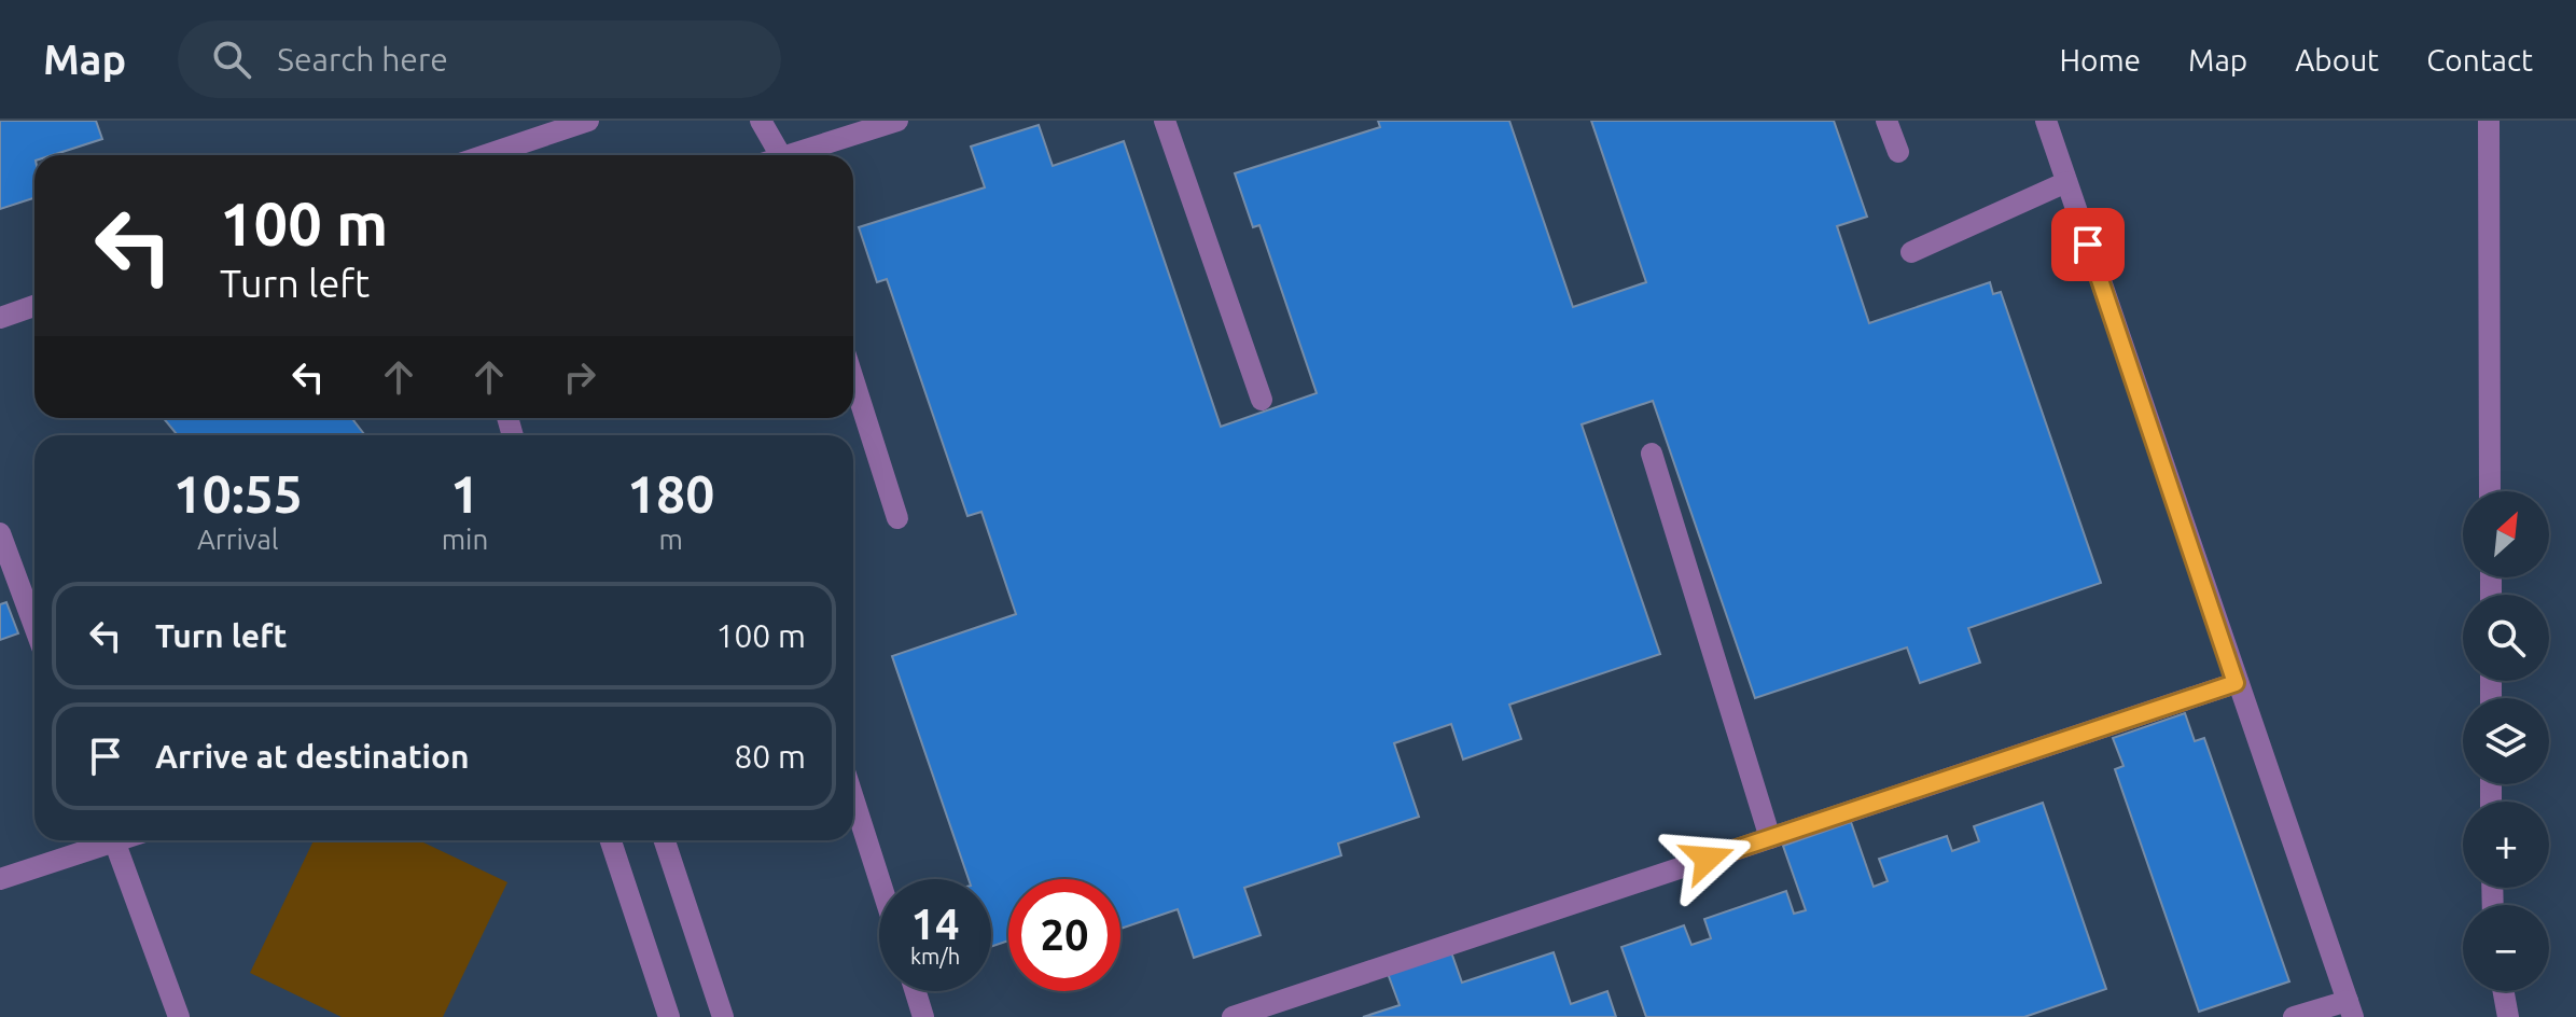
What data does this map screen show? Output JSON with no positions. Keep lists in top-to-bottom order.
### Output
{
  "north": "top right",
  "page": {
    "header": "Map",
    "search": "Search here",
    "nav": [
      "Home",
      "Map",
      "About",
      "Contact"
    ],
    "turn": ["100 m", "Turn left"],
    "eta": [
      "10:55",
      "Arrival",
      "1",
      "min",
      "180",
      "m"
    ],
    "map_buttons": ["+", "−"],
    "list": [
      {
        "name": "Turn left",
        "value": "100 m"
      },
      {
        "name": "Arrive at destination",
        "value": "80 m"
      }
    ],
    "speed": "14 km/h",
    "limit": "20"
  }
}
